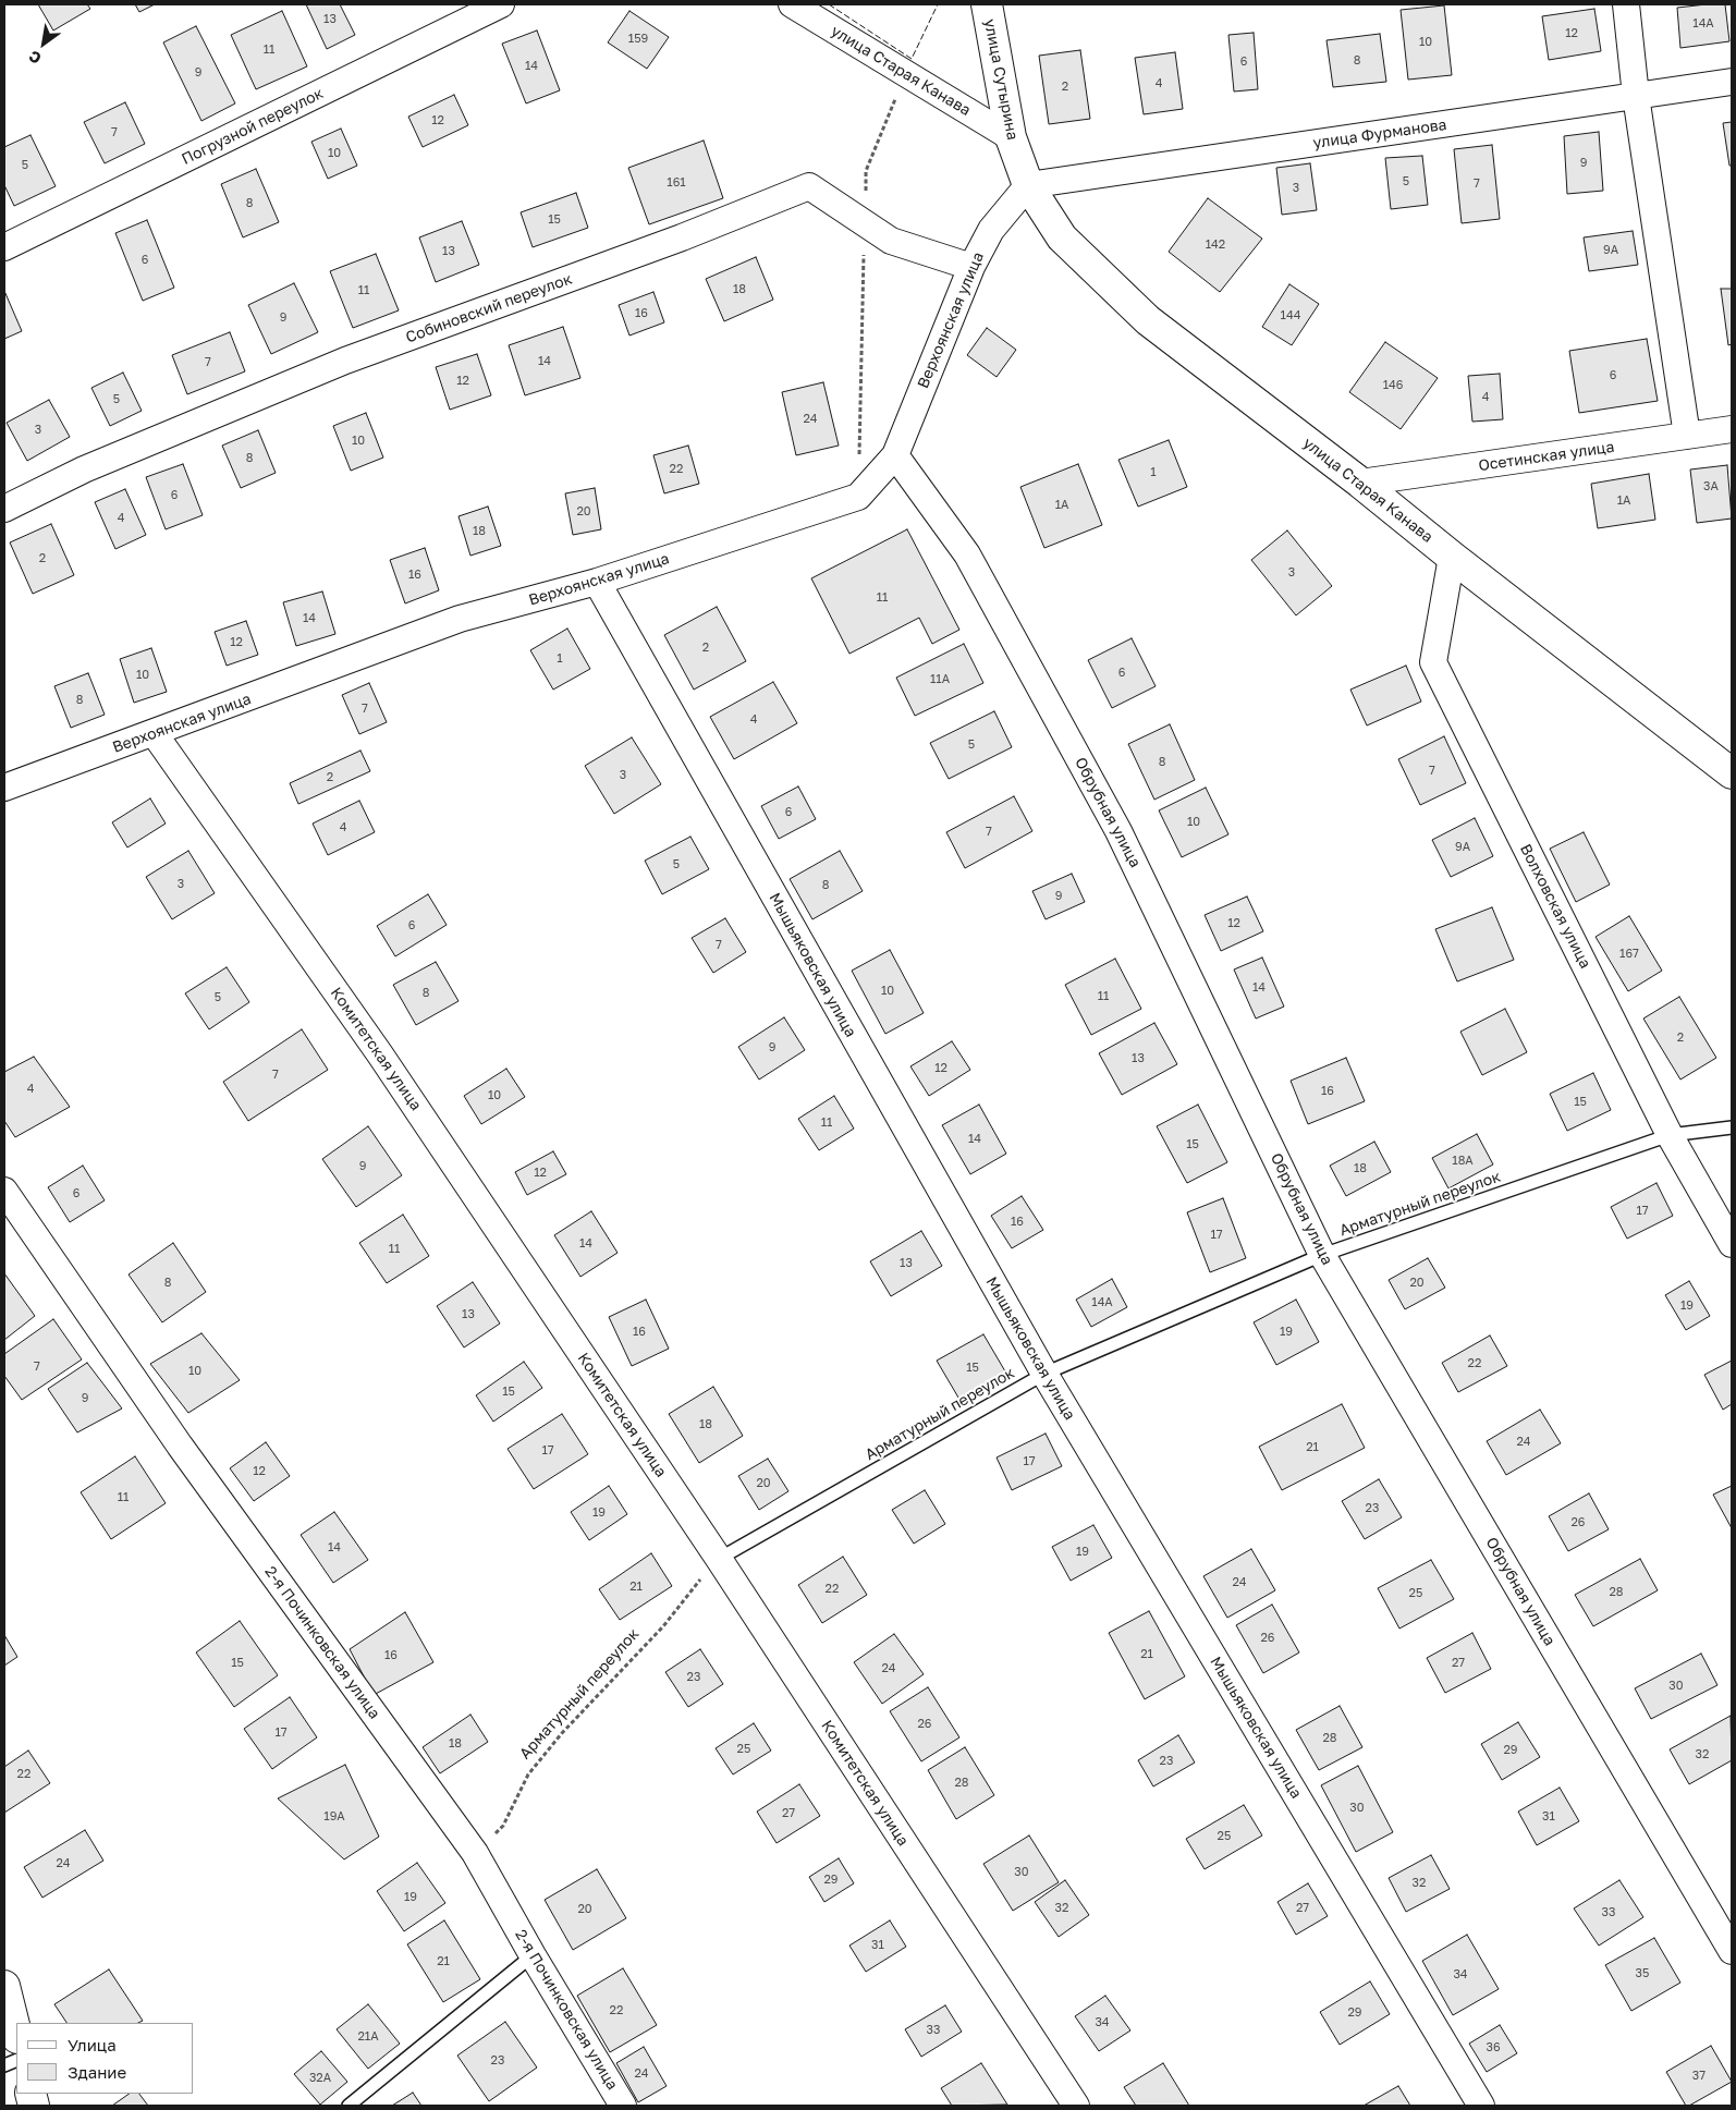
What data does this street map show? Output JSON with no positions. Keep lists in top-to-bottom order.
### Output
{
  "streets": {
    "street": [
      "улица Старая Канава",
      "улица Сутырина",
      "Погрузной переулок",
      "улица Фурманова",
      "Собиновский переулок",
      "Верхоянская улица",
      "Осетинская улица",
      "Обрубная улица",
      "Волховская улица",
      "Мышьяковская улица",
      "Комитетская улица",
      "2-я Починковская улица"
    ],
    "lane": ["Арматурный переулок"]
  },
  "crossings": [
    ["улица Старая Канава", "улица Сутырина"],
    ["улица Старая Канава", "улица Фурманова"],
    ["улица Старая Канава", "Верхоянская улица"],
    ["улица Старая Канава", "Осетинская улица"],
    ["улица Старая Канава", "Волховская улица"],
    ["улица Сутырина", "улица Фурманова"],
    ["улица Сутырина", "Верхоянская улица"],
    ["улица Фурманова", "Верхоянская улица"],
    ["Собиновский переулок", "Верхоянская улица"],
    ["Верхоянская улица", "Обрубная улица"],
    ["Верхоянская улица", "Мышьяковская улица"],
    ["Верхоянская улица", "Комитетская улица"],
    ["Обрубная улица", "Арматурный переулок"],
    ["Волховская улица", "Арматурный переулок"],
    ["Мышьяковская улица", "Арматурный переулок"],
    ["Комитетская улица", "Арматурный переулок"],
    ["Арматурный переулок", "2-я Починковская улица"]
  ],
  "house_numbers": [
    "13",
    "14А",
    "12",
    "159",
    "10",
    "11",
    "8",
    "6",
    "14",
    "9",
    "4",
    "2",
    "12",
    "7",
    "10",
    "9",
    "5",
    "5",
    "161",
    "7",
    "3",
    "8",
    "15",
    "142",
    "9А",
    "13",
    "6",
    "18",
    "11",
    "16",
    "144",
    "9",
    "14",
    "7",
    "6",
    "12",
    "146",
    "4",
    "5",
    "24",
    "3",
    "10",
    "8",
    "22",
    "1",
    "3А",
    "6",
    "1А",
    "1А",
    "20",
    "4",
    "18",
    "2",
    "3",
    "16",
    "11",
    "14",
    "12",
    "2",
    "1",
    "6",
    "10",
    "11А",
    "8",
    "7",
    "4",
    "5",
    "8",
    "7",
    "3",
    "2",
    "6",
    "10",
    "4",
    "7",
    "9А",
    "5",
    "3",
    "8",
    "9",
    "12",
    "6",
    "7",
    "167",
    "14",
    "10",
    "8",
    "11",
    "5",
    "2",
    "9",
    "13",
    "12",
    "7",
    "4",
    "16",
    "10",
    "15",
    "11",
    "14",
    "15",
    "18А",
    "9",
    "18",
    "12",
    "6",
    "17",
    "16",
    "17",
    "14",
    "11",
    "13",
    "8",
    "20",
    "14А",
    "19",
    "13",
    "16",
    "19",
    "22",
    "7",
    "15",
    "10",
    "15",
    "9",
    "18",
    "24",
    "21",
    "17",
    "17",
    "12",
    "20",
    "11",
    "23",
    "19",
    "26",
    "14",
    "19",
    "24",
    "21",
    "22",
    "28",
    "25",
    "26",
    "21",
    "16",
    "15",
    "27",
    "24",
    "23",
    "30",
    "26",
    "17",
    "28",
    "18",
    "25",
    "29",
    "32",
    "23",
    "22",
    "28",
    "30",
    "27",
    "19А",
    "31",
    "25",
    "24",
    "30",
    "29",
    "32",
    "19",
    "32",
    "27",
    "20",
    "33",
    "31",
    "21",
    "35",
    "34",
    "22",
    "29",
    "34",
    "33",
    "21А",
    "36",
    "23",
    "24",
    "37",
    "32А"
  ],
  "legend": ["Улица", "Здание"],
  "north": "bottom left"
}
